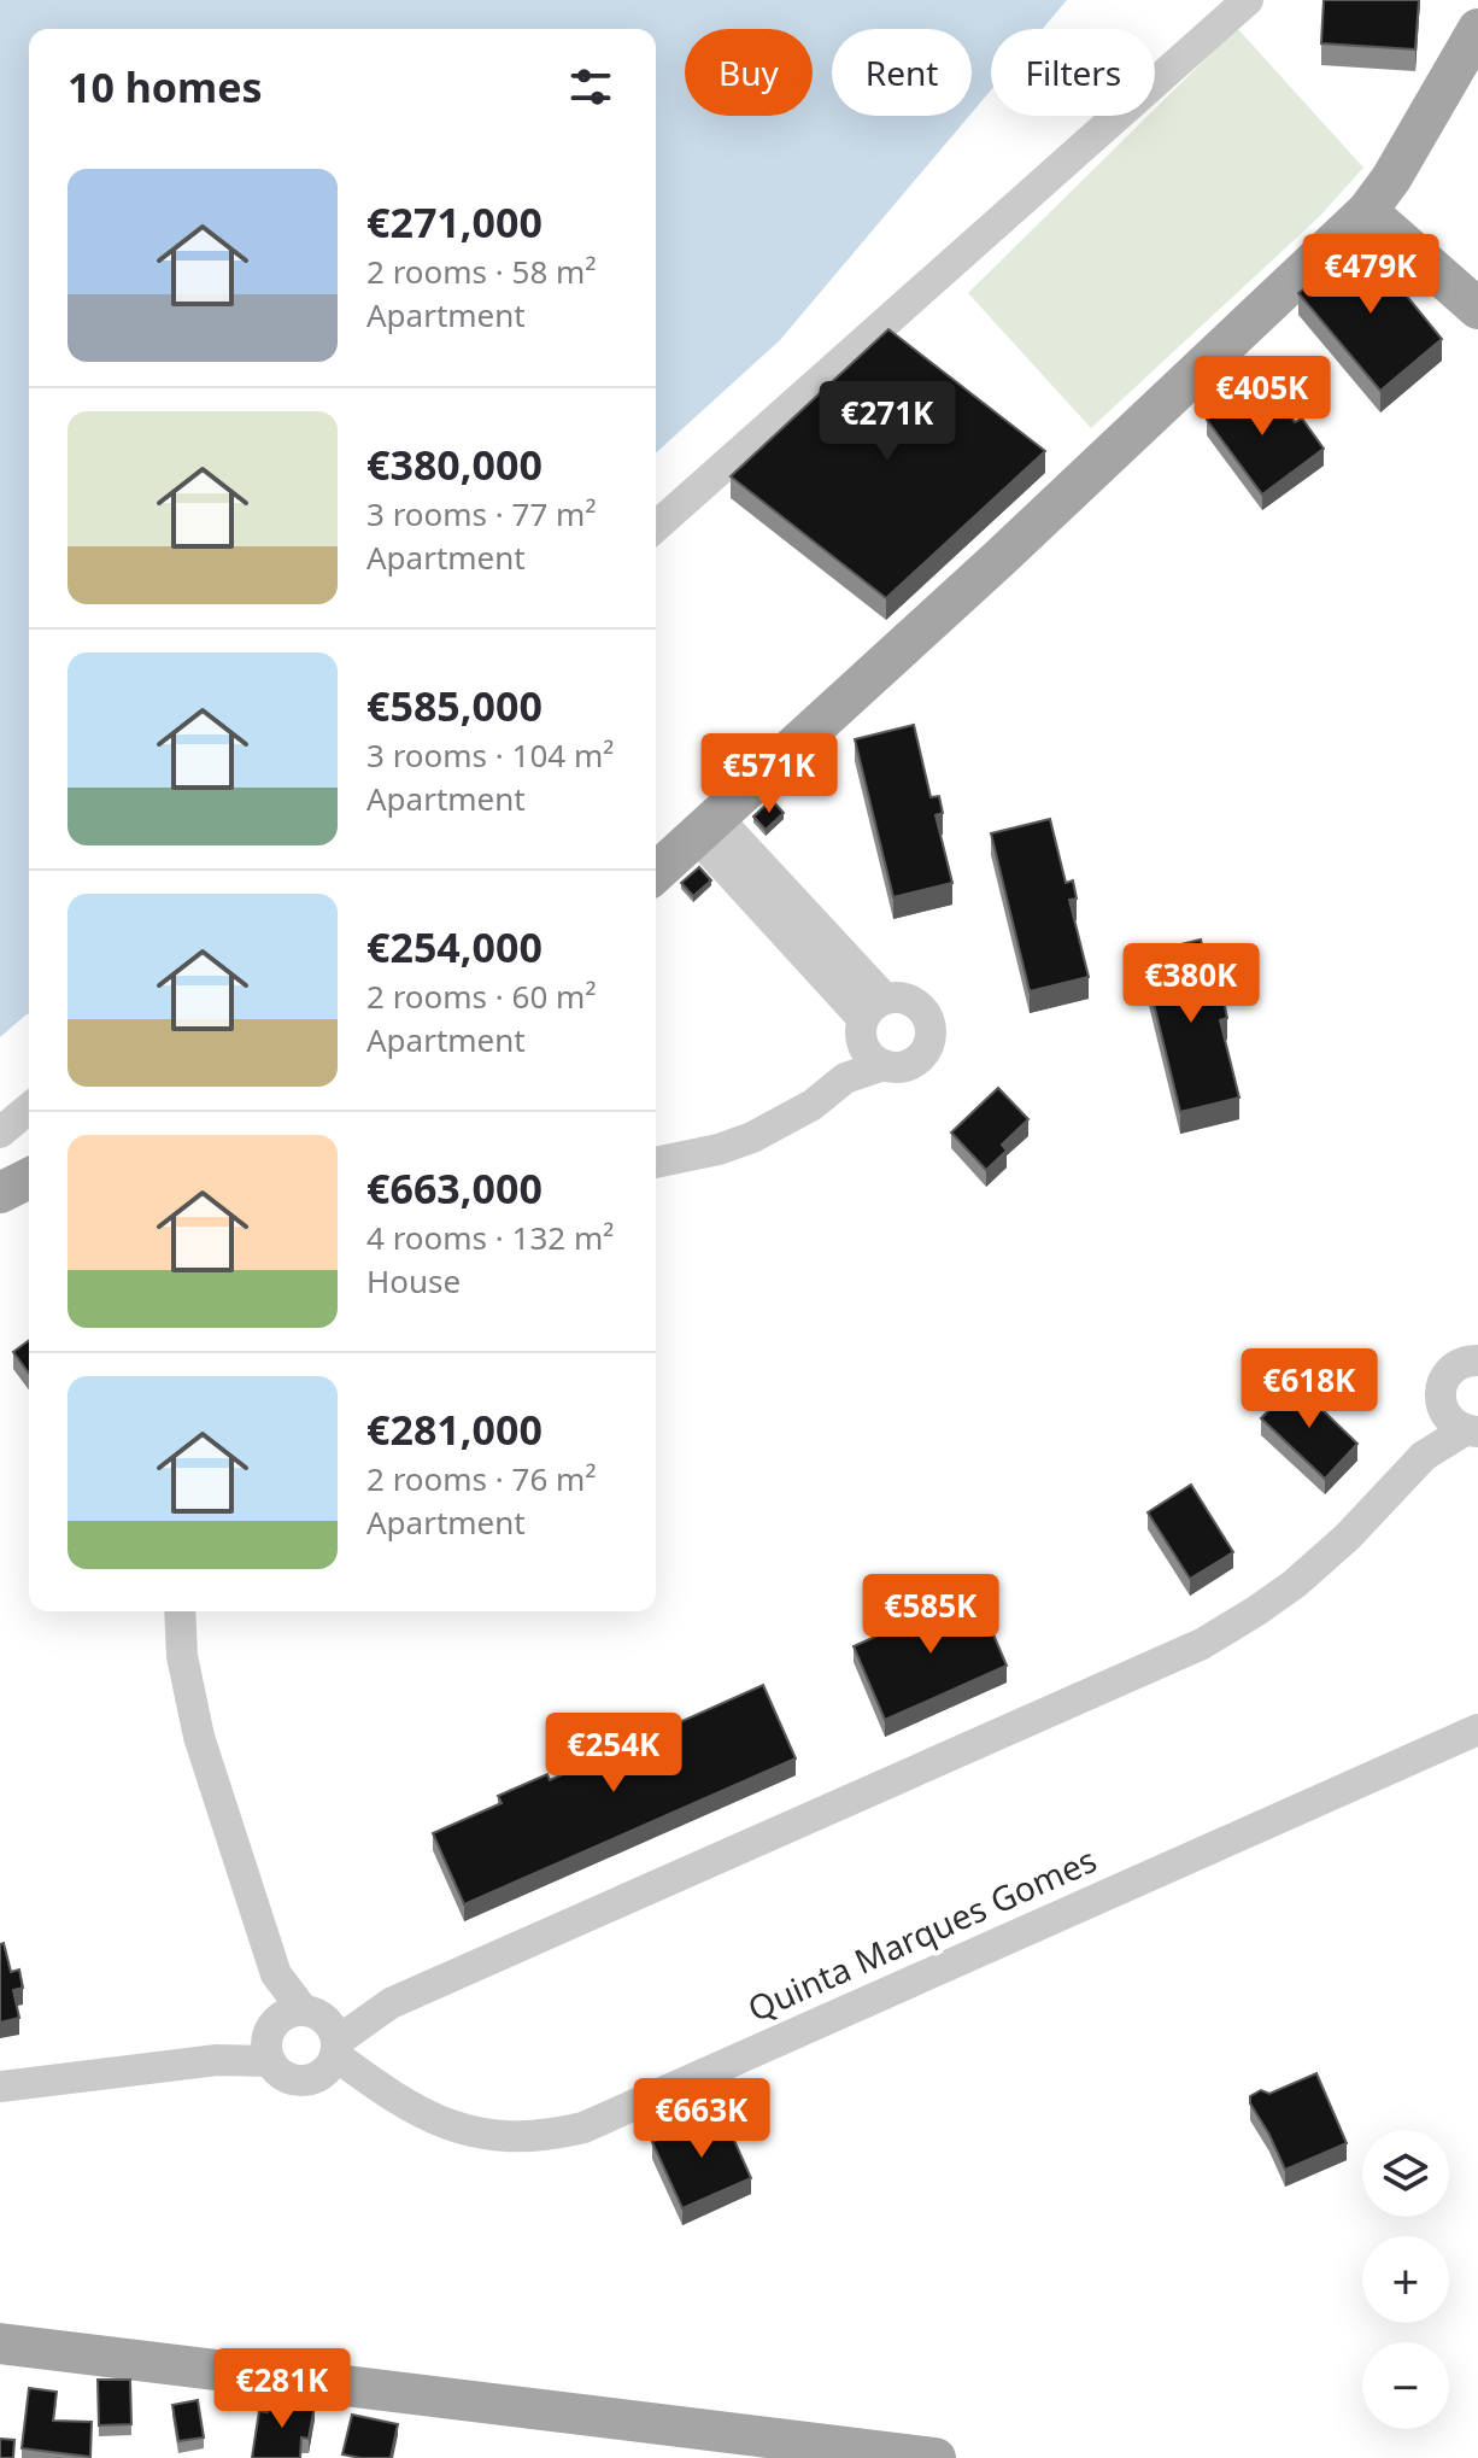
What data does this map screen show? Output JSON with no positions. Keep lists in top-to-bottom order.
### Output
{
  "streets": {
    "street": ["Quinta Marques Gomes"]
  },
  "page": {
    "chip": ["Buy", "Rent", "Filters"],
    "heading": "10 homes",
    "list": [
      {
        "name": "€271,000",
        "note": "2 rooms · 58 m² · Apartment"
      },
      {
        "name": "€380,000",
        "note": "3 rooms · 77 m² · Apartment"
      },
      {
        "name": "€585,000",
        "note": "3 rooms · 104 m² · Apartment"
      },
      {
        "name": "€254,000",
        "note": "2 rooms · 60 m² · Apartment"
      },
      {
        "name": "€663,000",
        "note": "4 rooms · 132 m² · House"
      },
      {
        "name": "€281,000",
        "note": "2 rooms · 76 m² · Apartment"
      }
    ],
    "price": [
      "€479K",
      "€405K",
      "€271K",
      "€571K",
      "€380K",
      "€618K",
      "€585K",
      "€254K",
      "€663K",
      "€281K"
    ],
    "map_buttons": ["+", "−"]
  }
}
